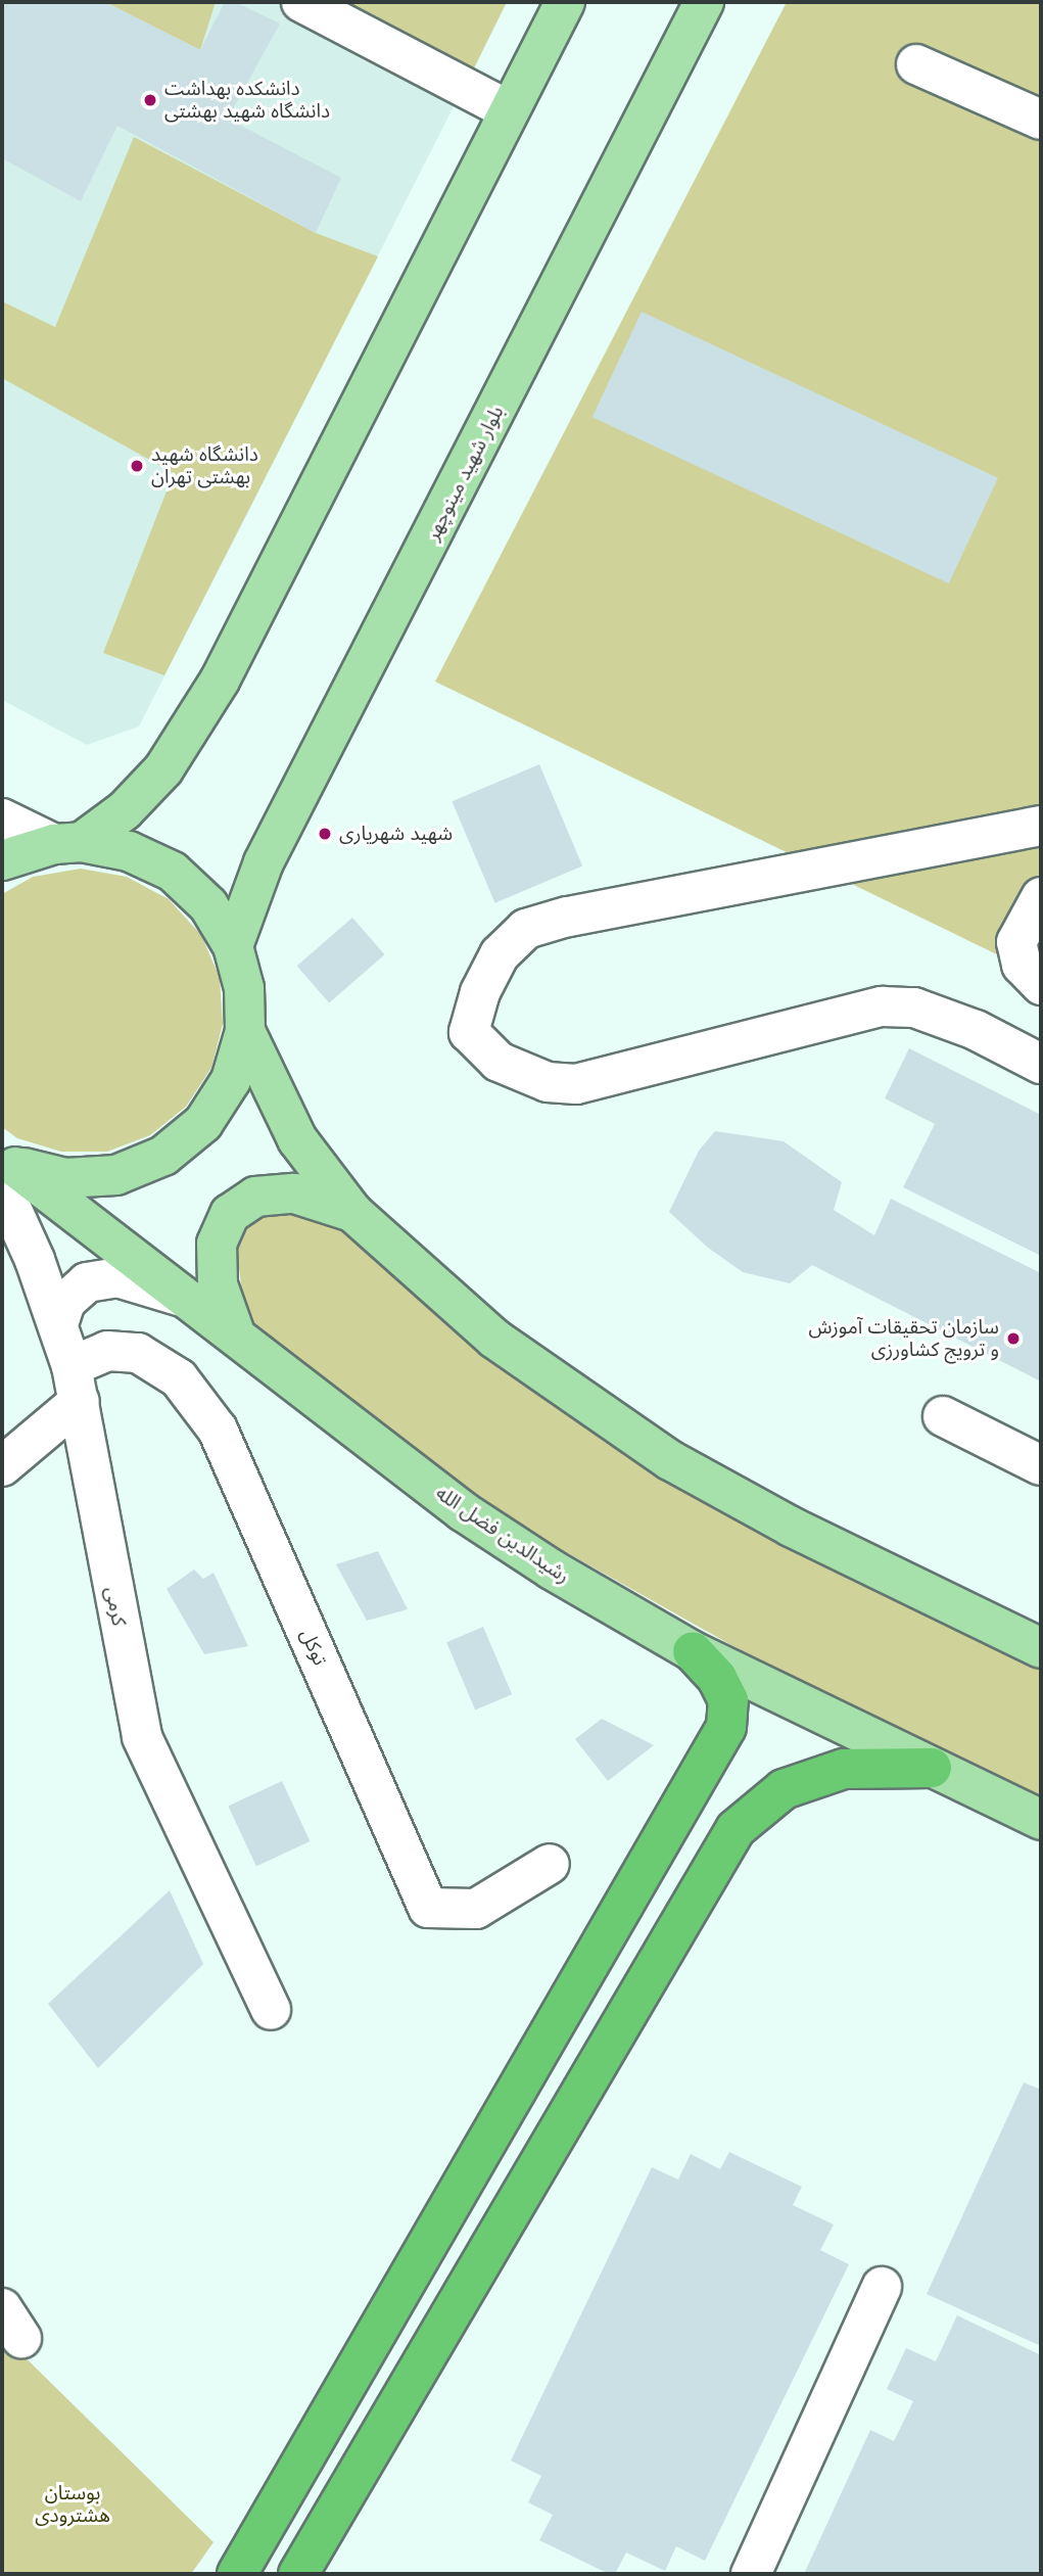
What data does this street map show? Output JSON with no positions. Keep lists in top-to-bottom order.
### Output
{
  "streets": {
    "main road": ["بلوار شهید مینوچهر", "رشیدالدین فضل الله"],
    "street": ["کرمی", "توکل"]
  },
  "crossings": [
    ["رشیدالدین فضل الله", "کرمی"],
    ["کرمی", "توکل"]
  ],
  "parks": ["بوستان هشترودی"],
  "places": [
    "دانشکده بهداشت دانشگاه شهید بهشتی",
    "دانشگاه شهید بهشتی تهران",
    "شهید شهریاری",
    "سازمان تحقیقات آموزش و ترویج کشاورزی"
  ]
}
